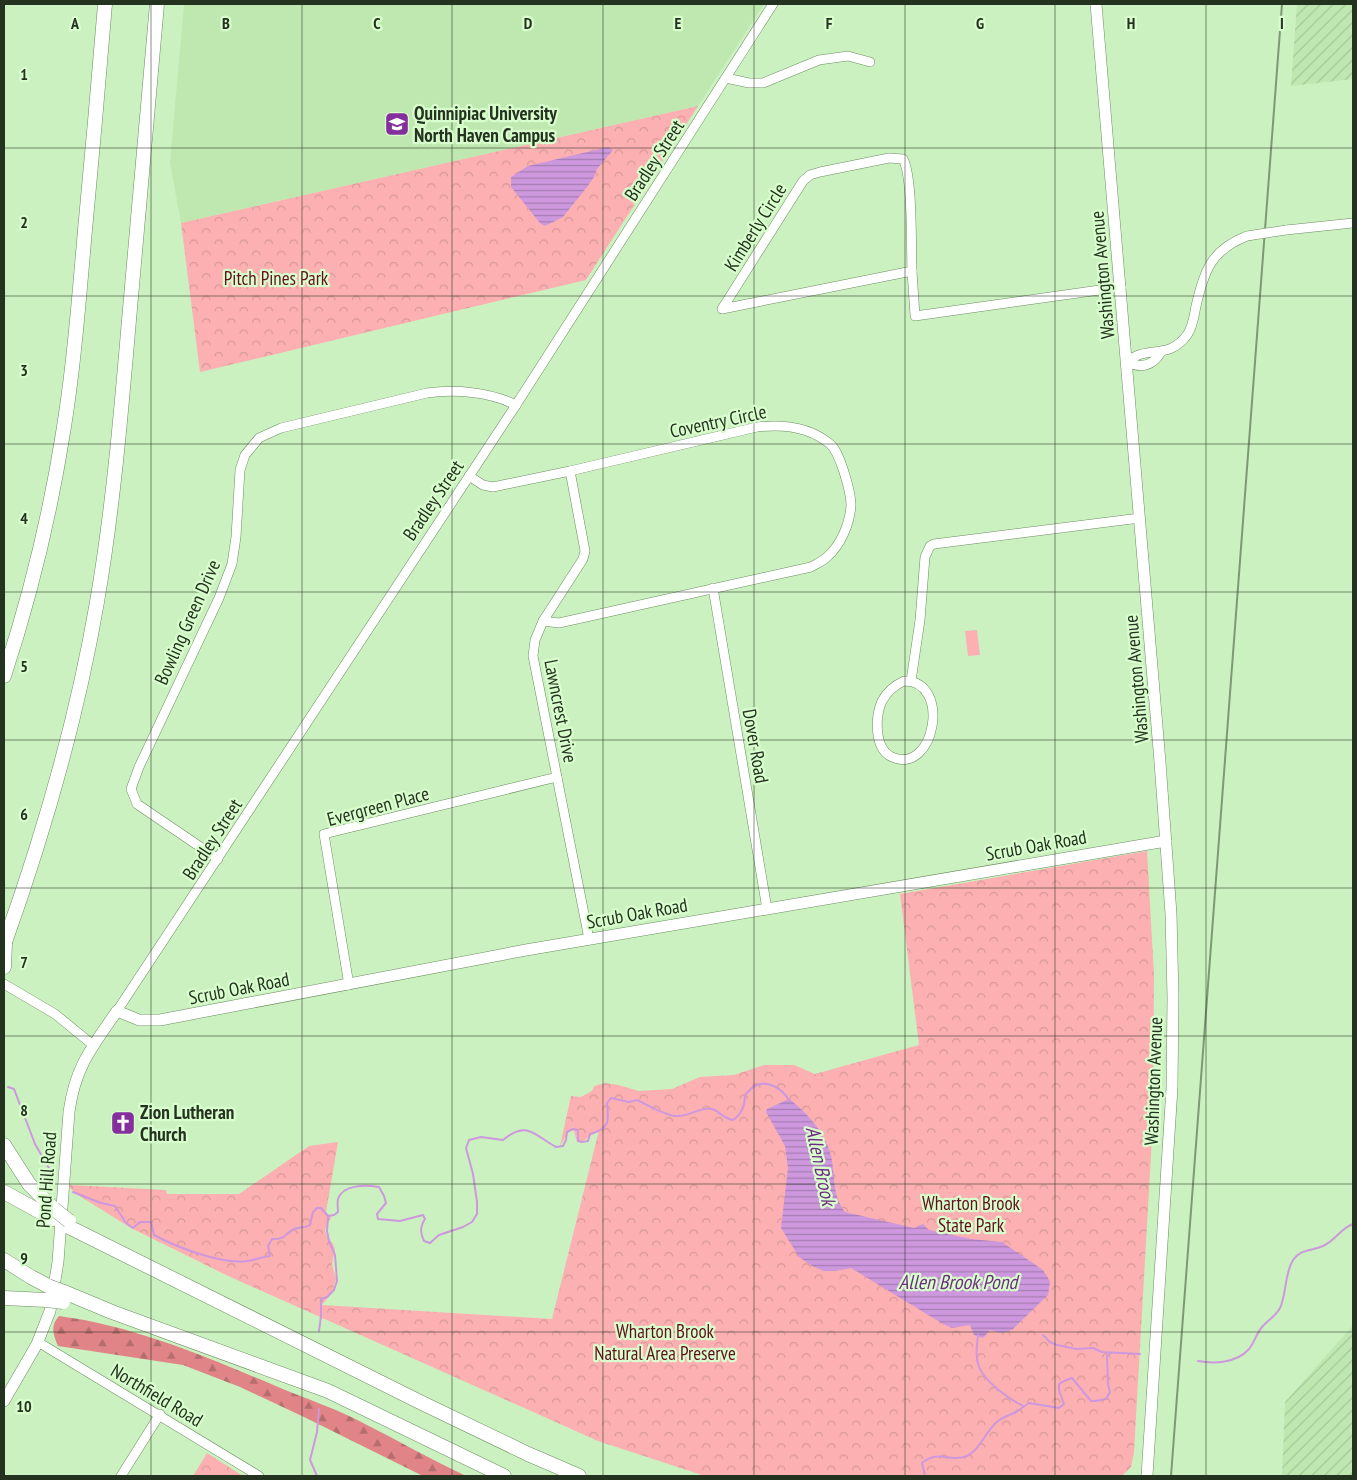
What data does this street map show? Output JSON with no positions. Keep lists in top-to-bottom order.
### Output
{
  "streets": {
    "main road": ["Washington Avenue", "Scrub Oak Road", "Pond Hill Road"],
    "street": [
      "Bradley Street",
      "Kimberly Circle",
      "Coventry Circle",
      "Bowling Green Drive",
      "Lawncrest Drive",
      "Dover Road",
      "Evergreen Place",
      "Northfield Road"
    ]
  },
  "crossings": [
    ["Bradley Street", "Coventry Circle"],
    ["Bradley Street", "Bowling Green Drive"],
    ["Bradley Street", "Scrub Oak Road"],
    ["Bradley Street", "Pond Hill Road"],
    ["Kimberly Circle", "Washington Avenue"],
    ["Washington Avenue", "Scrub Oak Road"],
    ["Coventry Circle", "Lawncrest Drive"],
    ["Coventry Circle", "Dover Road"],
    ["Lawncrest Drive", "Evergreen Place"],
    ["Lawncrest Drive", "Scrub Oak Road"],
    ["Dover Road", "Scrub Oak Road"],
    ["Evergreen Place", "Scrub Oak Road"],
    ["Scrub Oak Road", "Pond Hill Road"],
    ["Pond Hill Road", "Northfield Road"]
  ],
  "water": ["Allen Brook", "Allen Brook Pond"],
  "parks": ["Pitch Pines Park", "Wharton Brook State Park", "Wharton Brook Natural Area Preserve"],
  "places": {
    "school or university": ["Quinnipiac University North Haven Campus"],
    "church": ["Zion Lutheran Church"]
  },
  "grid": {
    "columns": [
      "A",
      "B",
      "C",
      "D",
      "E",
      "F",
      "G",
      "H",
      "I"
    ],
    "rows": [
      "1",
      "2",
      "3",
      "4",
      "5",
      "6",
      "7",
      "8",
      "9",
      "10"
    ]
  }
}
